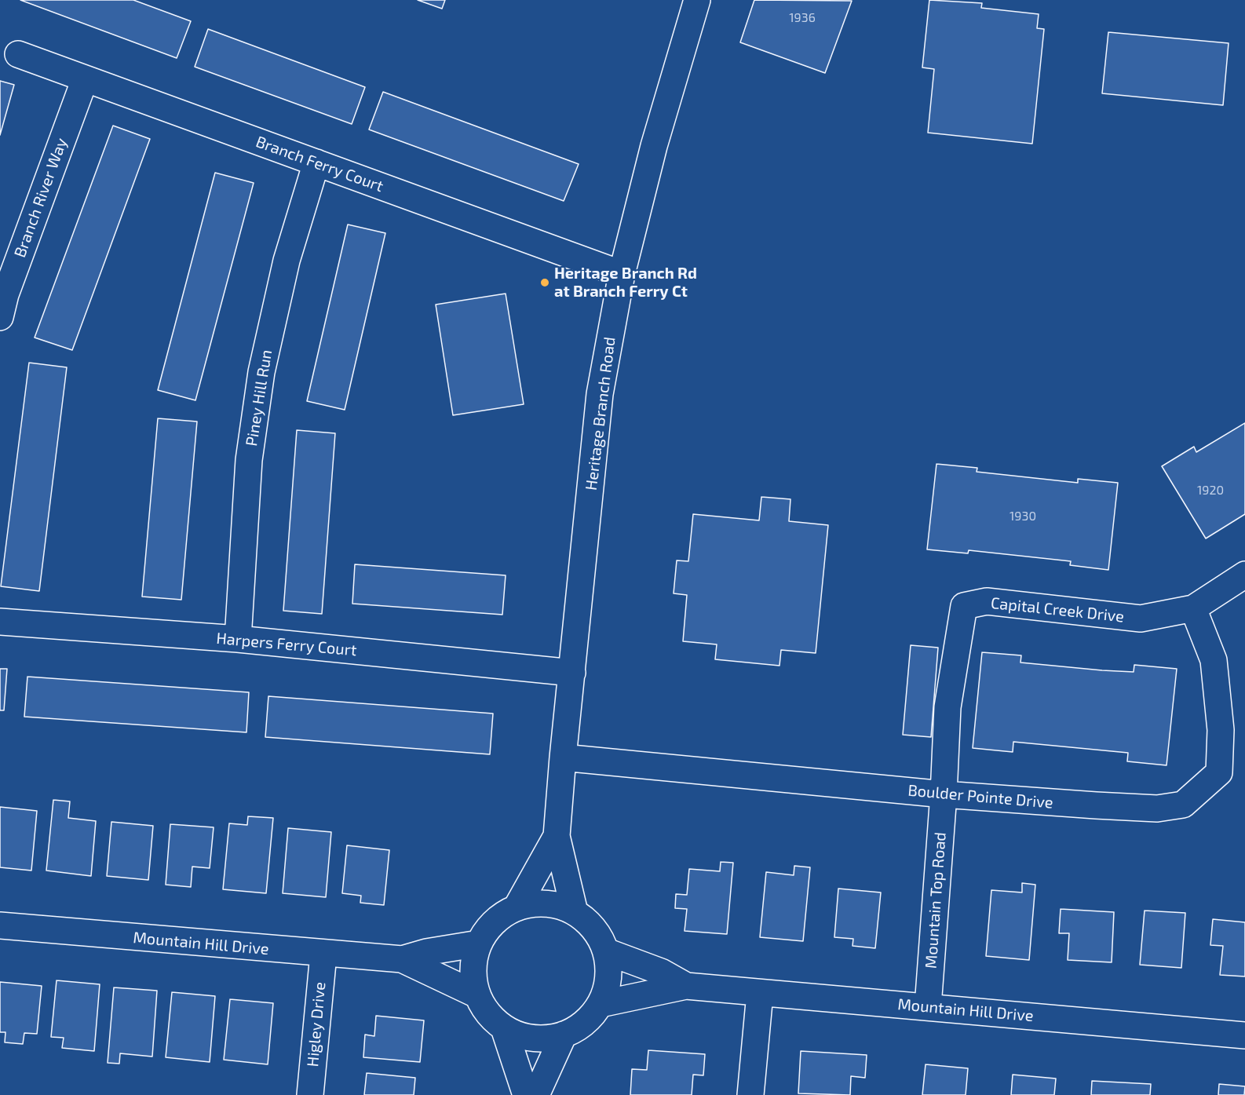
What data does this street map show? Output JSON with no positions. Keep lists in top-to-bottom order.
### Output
{
  "streets": {
    "street": [
      "Branch Ferry Court",
      "Branch River Way",
      "Piney Hill Run",
      "Heritage Branch Road",
      "Capital Creek Drive",
      "Harpers Ferry Court",
      "Boulder Pointe Drive",
      "Mountain Top Road",
      "Mountain Hill Drive",
      "Higley Drive"
    ]
  },
  "crossings": [
    ["Branch Ferry Court", "Branch River Way"],
    ["Branch Ferry Court", "Piney Hill Run"],
    ["Branch Ferry Court", "Heritage Branch Road"],
    ["Piney Hill Run", "Harpers Ferry Court"],
    ["Heritage Branch Road", "Harpers Ferry Court"],
    ["Heritage Branch Road", "Boulder Pointe Drive"],
    ["Heritage Branch Road", "Mountain Hill Drive"],
    ["Capital Creek Drive", "Boulder Pointe Drive"],
    ["Capital Creek Drive", "Mountain Top Road"],
    ["Boulder Pointe Drive", "Mountain Top Road"],
    ["Mountain Top Road", "Mountain Hill Drive"],
    ["Mountain Hill Drive", "Higley Drive"]
  ],
  "places": ["Heritage Branch Rd at Branch Ferry Ct"],
  "house_numbers": ["1936", "1920", "1930"]
}
